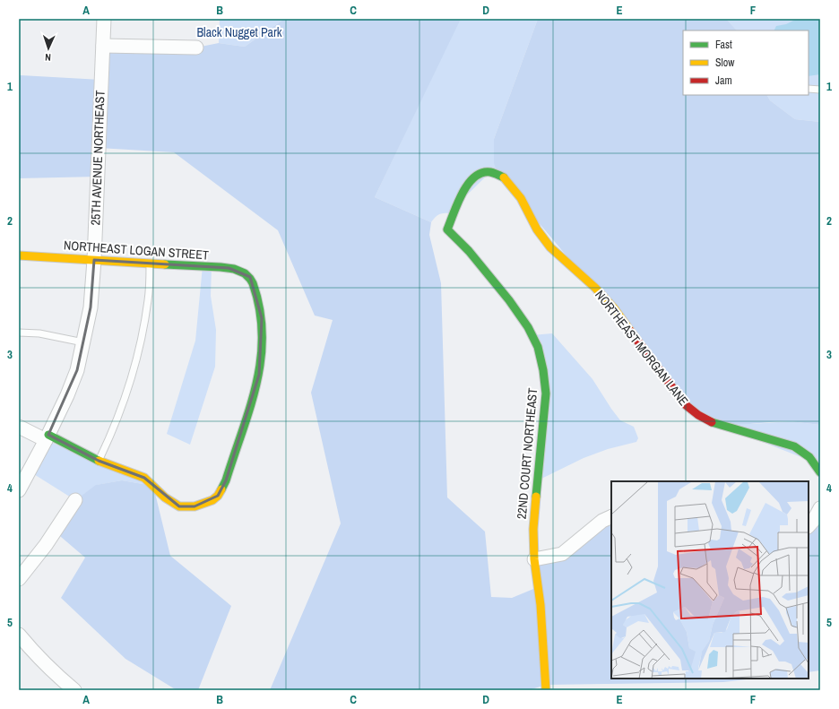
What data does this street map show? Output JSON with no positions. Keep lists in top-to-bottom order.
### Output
{
  "streets": {
    "street": [
      "25TH AVENUE NORTHEAST",
      "NORTHEAST LOGAN STREET",
      "NORTHEAST MORGAN LANE",
      "22ND COURT NORTHEAST"
    ]
  },
  "crossings": [
    ["25TH AVENUE NORTHEAST", "NORTHEAST LOGAN STREET"],
    ["NORTHEAST MORGAN LANE", "22ND COURT NORTHEAST"]
  ],
  "parks": ["Black Nugget Park"],
  "legend": ["Fast", "Slow", "Jam"],
  "north": "bottom",
  "grid": {
    "columns": [
      "A",
      "B",
      "C",
      "D",
      "E",
      "F"
    ],
    "rows": [
      "1",
      "2",
      "3",
      "4",
      "5"
    ]
  }
}
